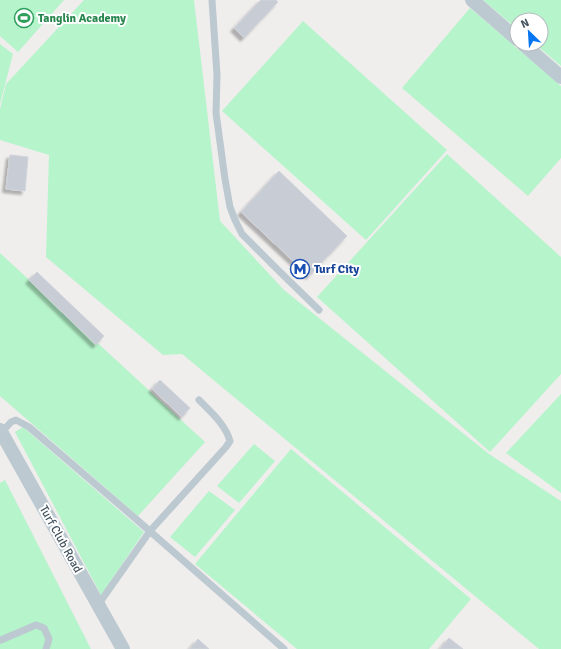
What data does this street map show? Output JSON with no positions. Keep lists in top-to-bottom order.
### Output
{
  "streets": {
    "street": ["Turf Club Road"]
  },
  "places": {
    "sports": ["Tanglin Academy"],
    "metro station": ["Turf City"]
  },
  "north": "top left"
}
